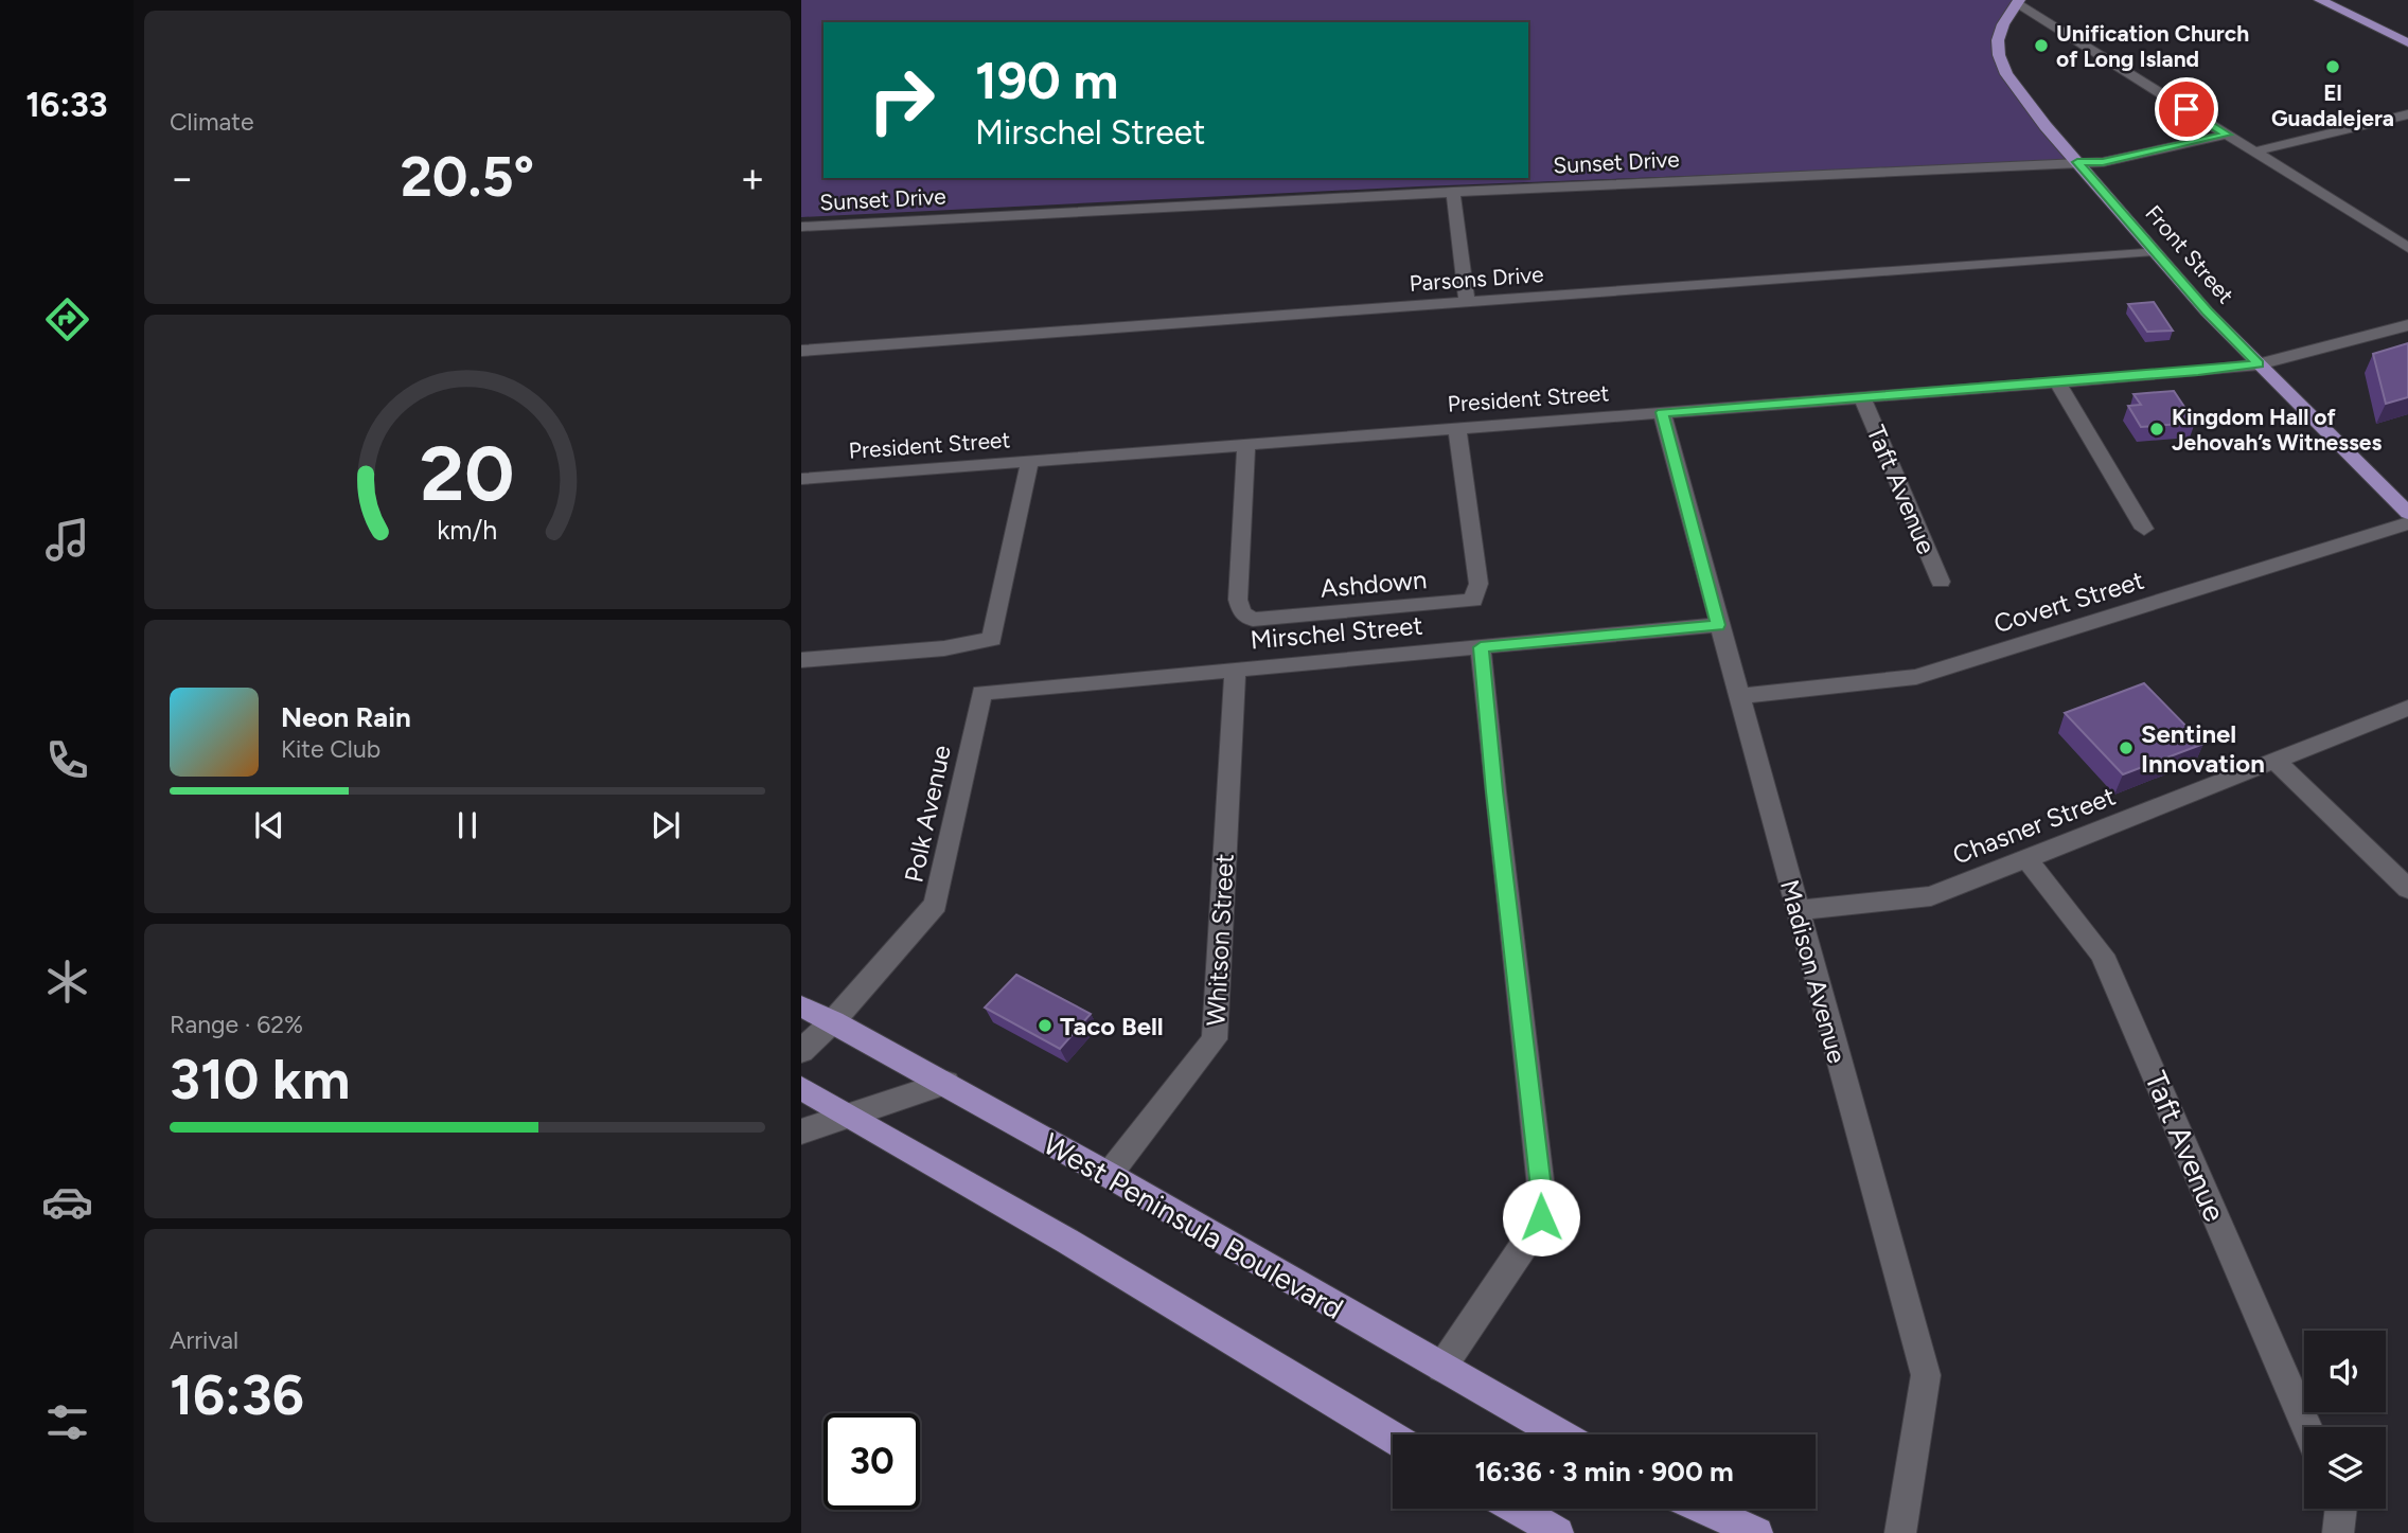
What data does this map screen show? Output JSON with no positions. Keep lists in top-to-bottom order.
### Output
{
  "streets": {
    "main road": ["Front Street", "West Peninsula Boulevard"],
    "street": [
      "Sunset Drive",
      "Parsons Drive",
      "President Street",
      "Taft Avenue",
      "Ashdown",
      "Covert Street",
      "Mirschel Street",
      "Polk Avenue",
      "Chasner Street",
      "Whitson Street",
      "Madison Avenue"
    ]
  },
  "crossings": [
    ["Sunset Drive", "Front Street"],
    ["Front Street", "Parsons Drive"],
    ["Front Street", "President Street"],
    ["President Street", "Taft Avenue"],
    ["President Street", "Ashdown"],
    ["President Street", "Madison Avenue"],
    ["Taft Avenue", "Chasner Street"],
    ["Covert Street", "Madison Avenue"],
    ["Mirschel Street", "Polk Avenue"],
    ["Mirschel Street", "Whitson Street"],
    ["Mirschel Street", "Madison Avenue"],
    ["Polk Avenue", "West Peninsula Boulevard"],
    ["Chasner Street", "Madison Avenue"],
    ["Whitson Street", "West Peninsula Boulevard"]
  ],
  "places": [
    "Unification Church of Long Island",
    "El Guadalejera",
    "Kingdom Hall of Jehovah’s Witnesses",
    "Sentinel Innovation",
    "Taco Bell"
  ],
  "page": {
    "tabs": "16:33",
    "tile": [
      "Climate",
      ["Range · 62%", "310 km"],
      ["Arrival", "16:36"]
    ],
    "turn": ["190 m", "Mirschel Street"],
    "heat": ["−", "20.5°", "+"],
    "song": ["Neon Rain", "Kite Club"],
    "limit": "30",
    "trip": "16:36 · 3 min · 900 m",
    "gauge": ["20", "km/h"]
  }
}
